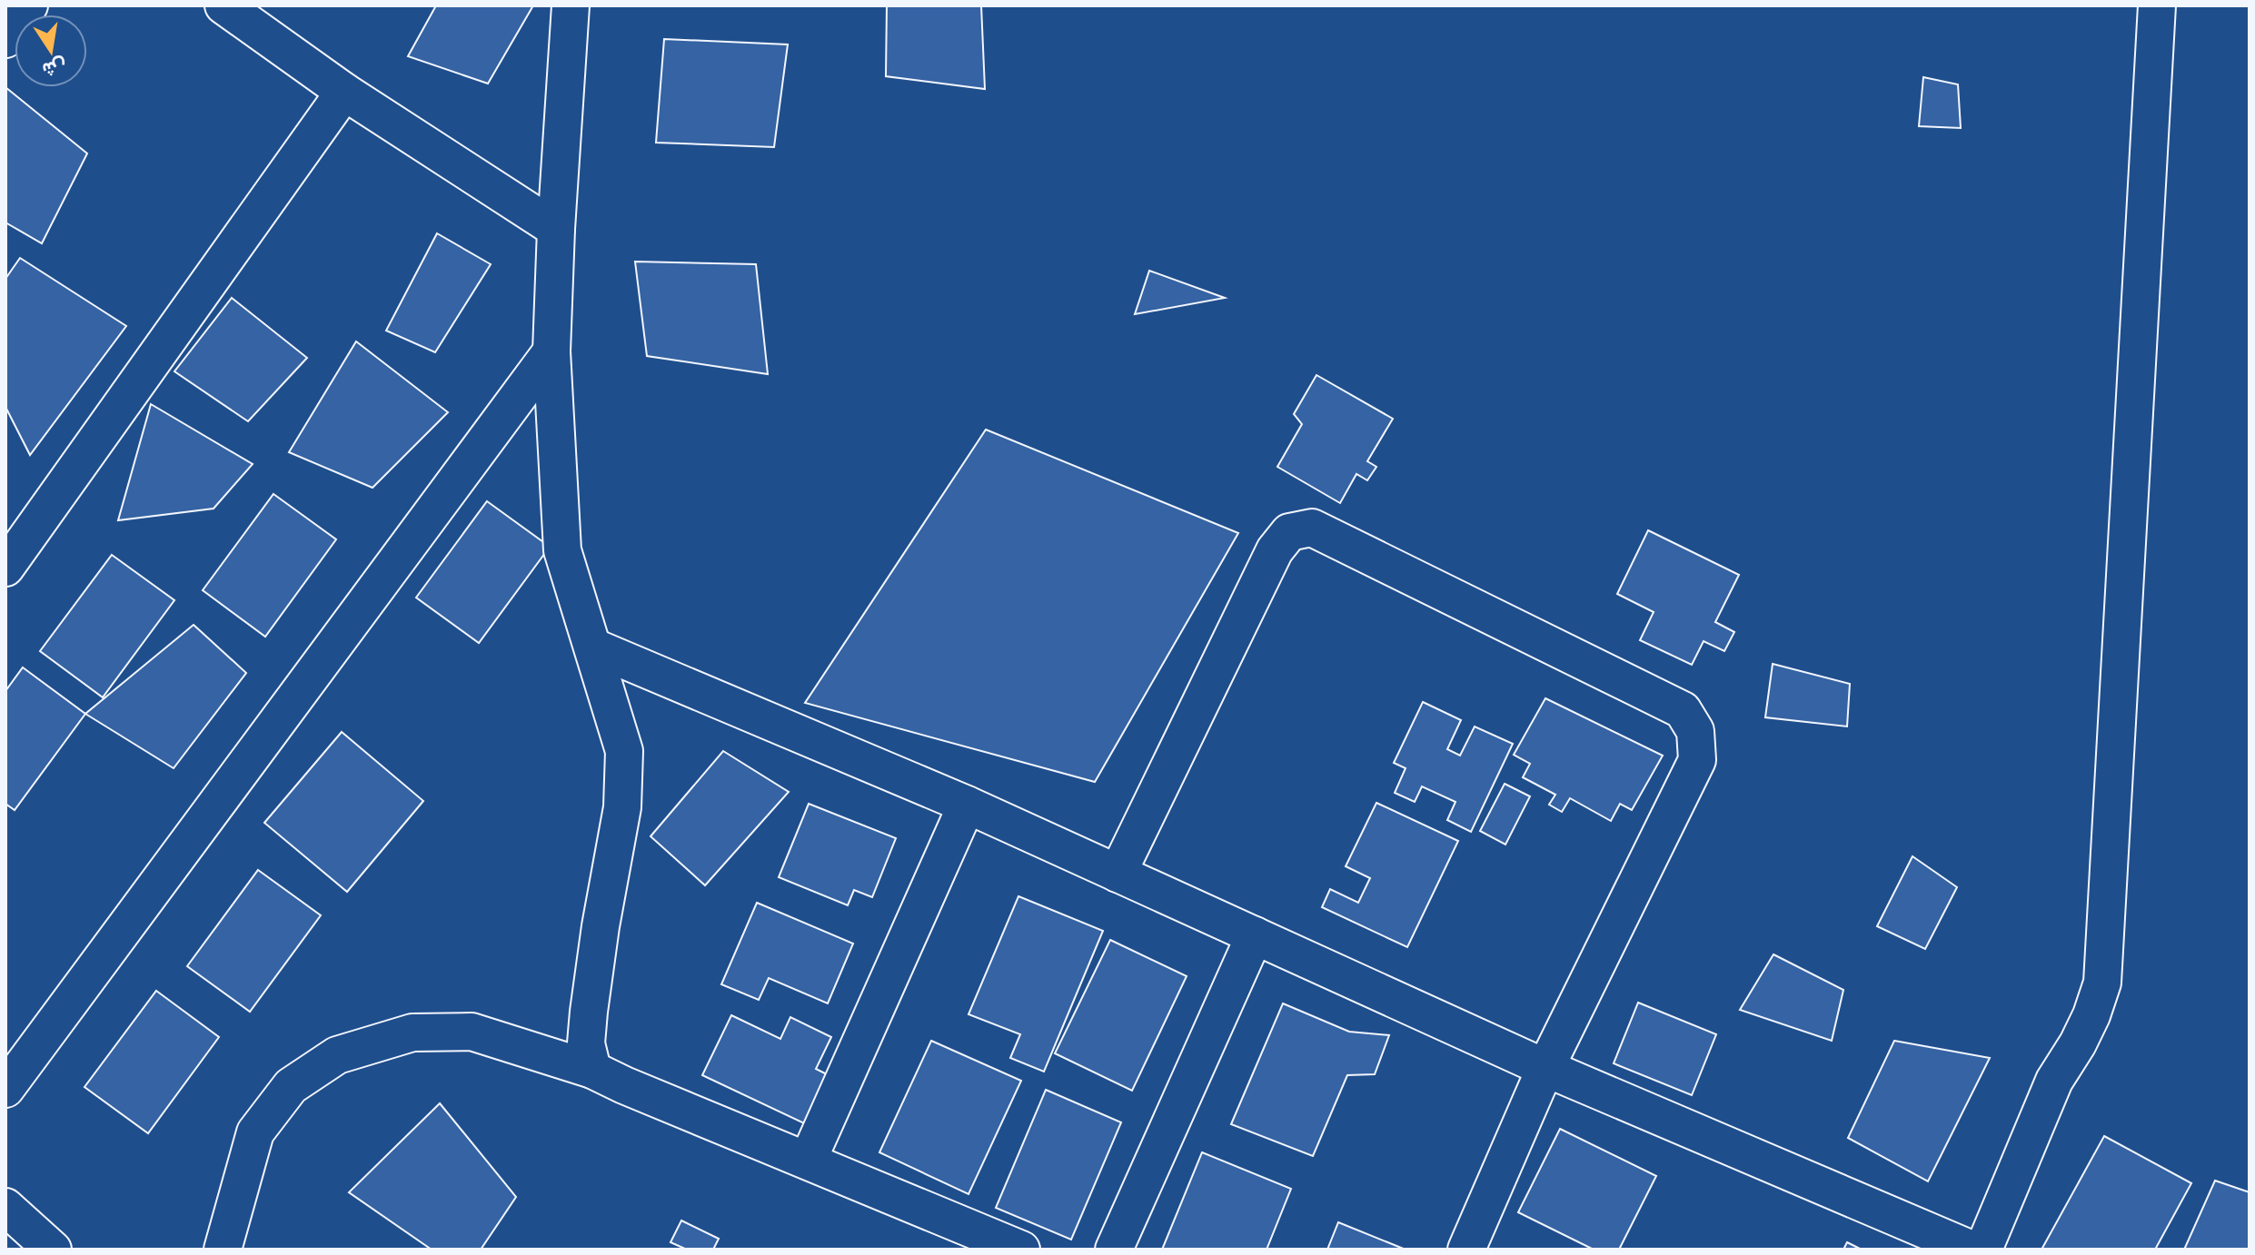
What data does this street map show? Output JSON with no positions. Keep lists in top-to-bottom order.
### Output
{
  "north": "bottom"
}
